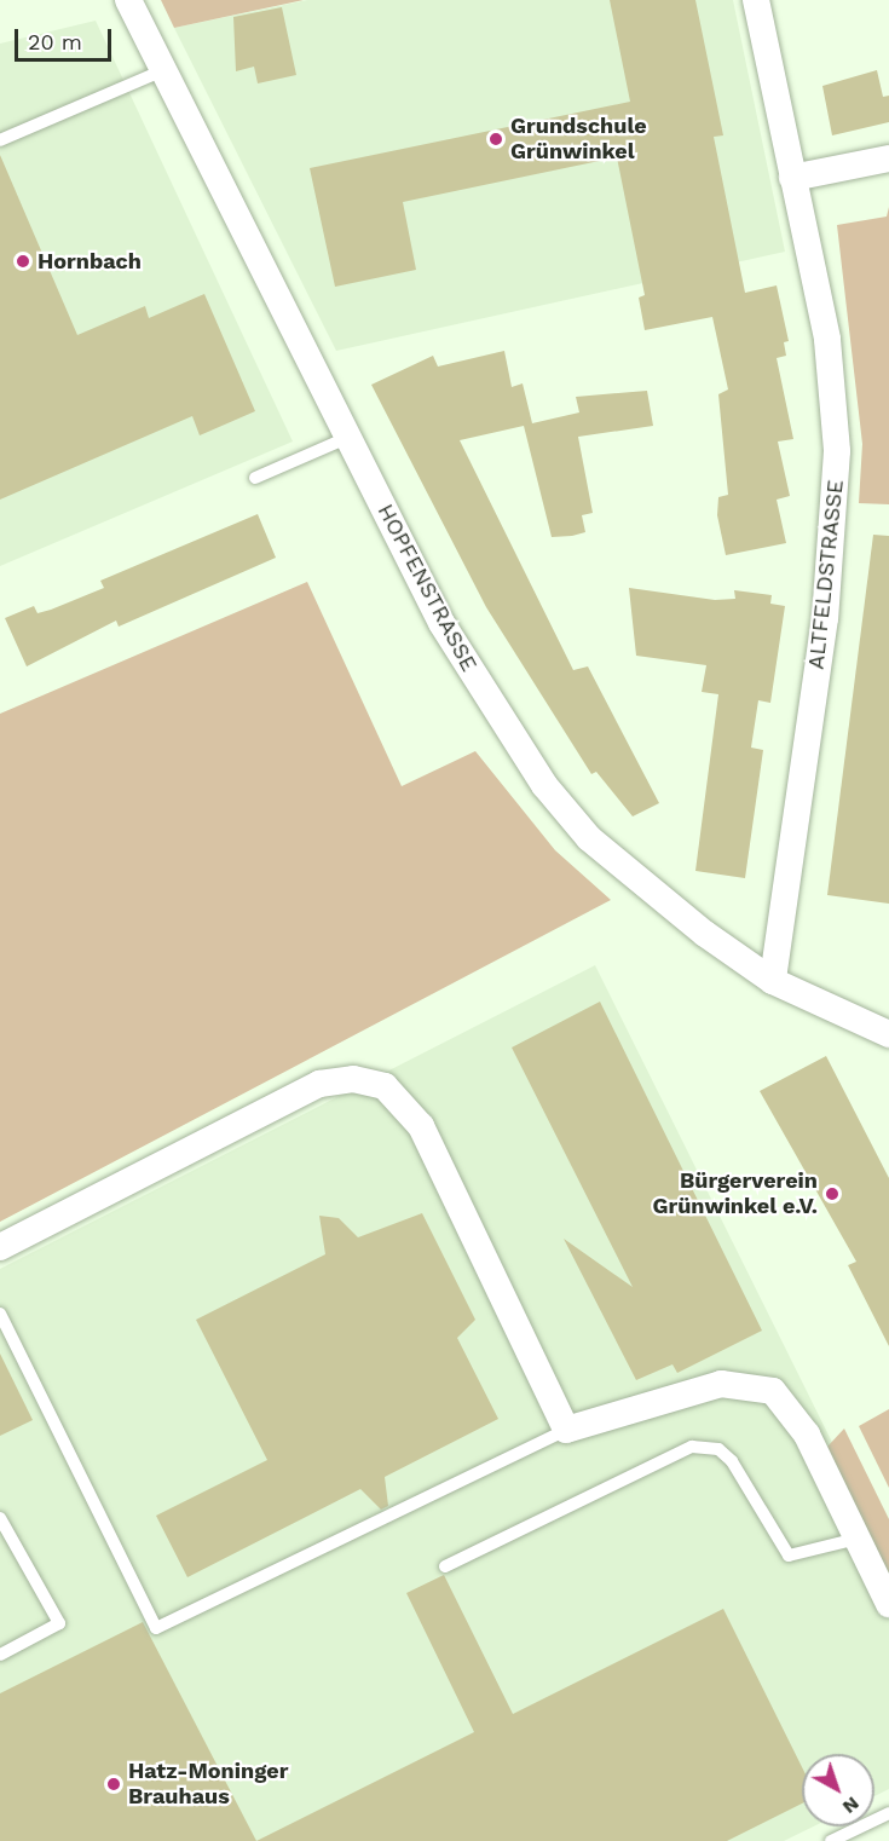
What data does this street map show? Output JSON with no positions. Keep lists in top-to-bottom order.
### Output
{
  "streets": {
    "street": ["ALTFELDSTRASSE", "HOPFENSTRASSE"]
  },
  "crossings": [
    ["ALTFELDSTRASSE", "HOPFENSTRASSE"]
  ],
  "places": [
    "Grundschule Grünwinkel",
    "Hornbach",
    "Bürgerverein Grünwinkel e.V.",
    "Hatz-Moninger Brauhaus"
  ],
  "scale_bar": "20 m",
  "north": "bottom right"
}
